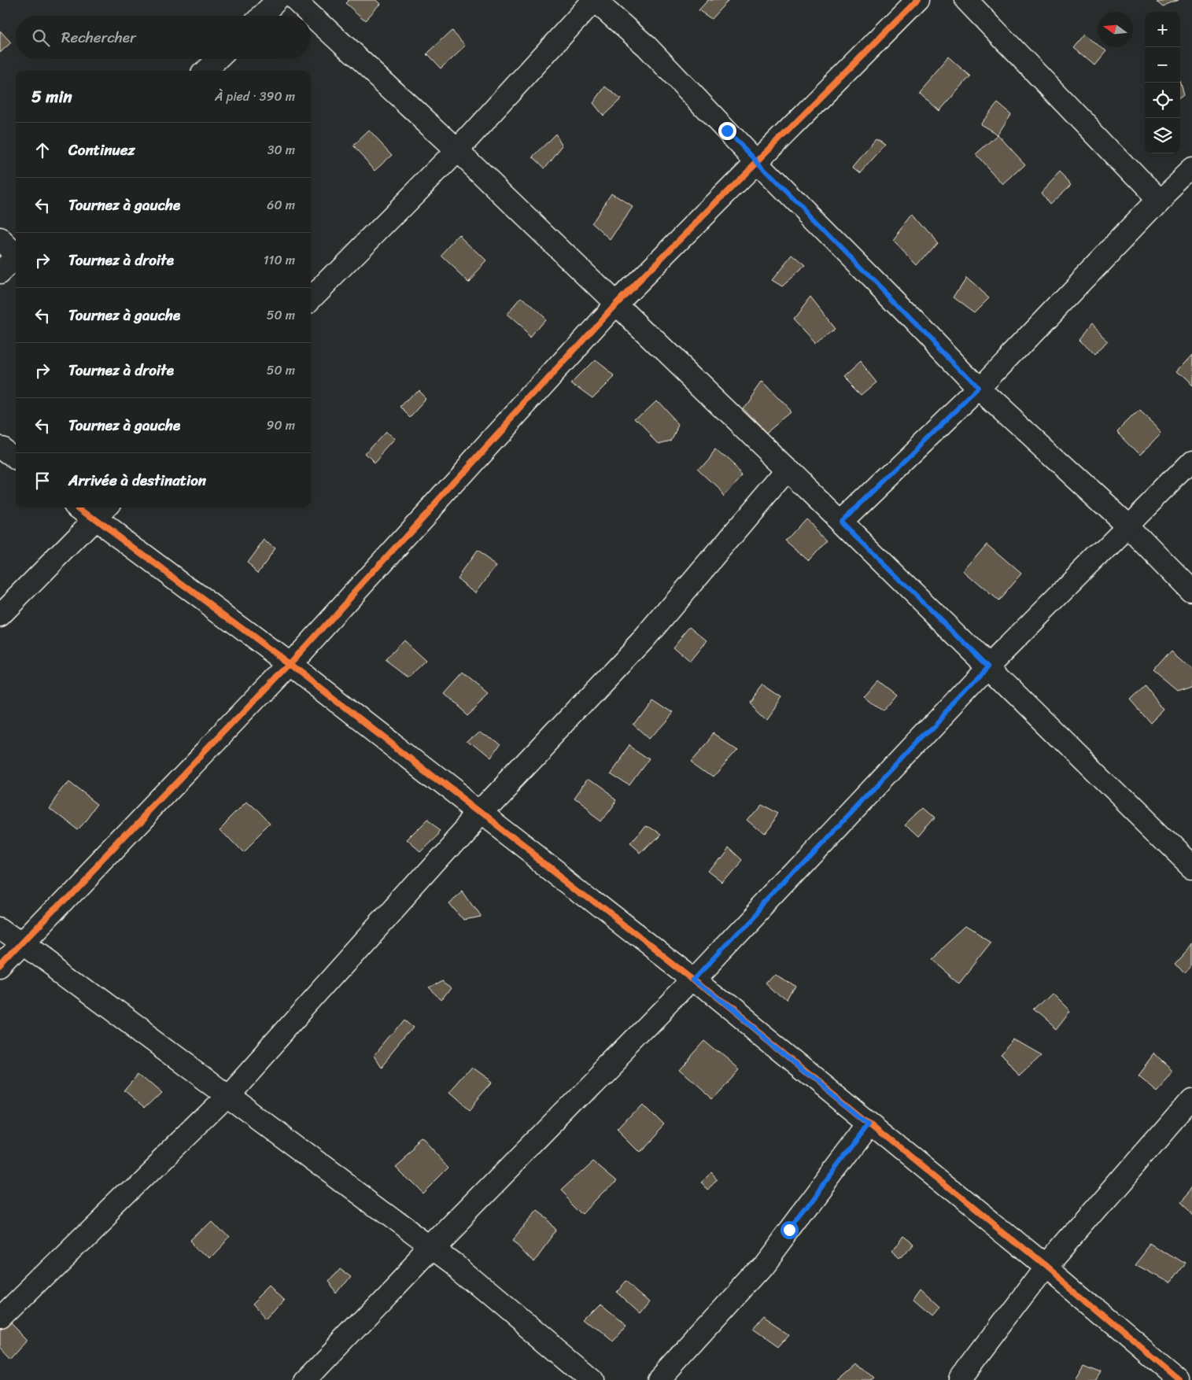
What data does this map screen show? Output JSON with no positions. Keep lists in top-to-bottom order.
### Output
{
  "north": "left",
  "page": {
    "map_buttons": ["+", "−"],
    "search": "Rechercher",
    "heading": ["5 min", "À pied · 390 m"],
    "list": [
      ["Continuez", "30 m"],
      ["Tournez à gauche", "60 m"],
      ["Tournez à droite", "110 m"],
      ["Tournez à gauche", "50 m"],
      ["Tournez à droite", "50 m"],
      ["Tournez à gauche", "90 m"],
      "Arrivée à destination"
    ]
  }
}
